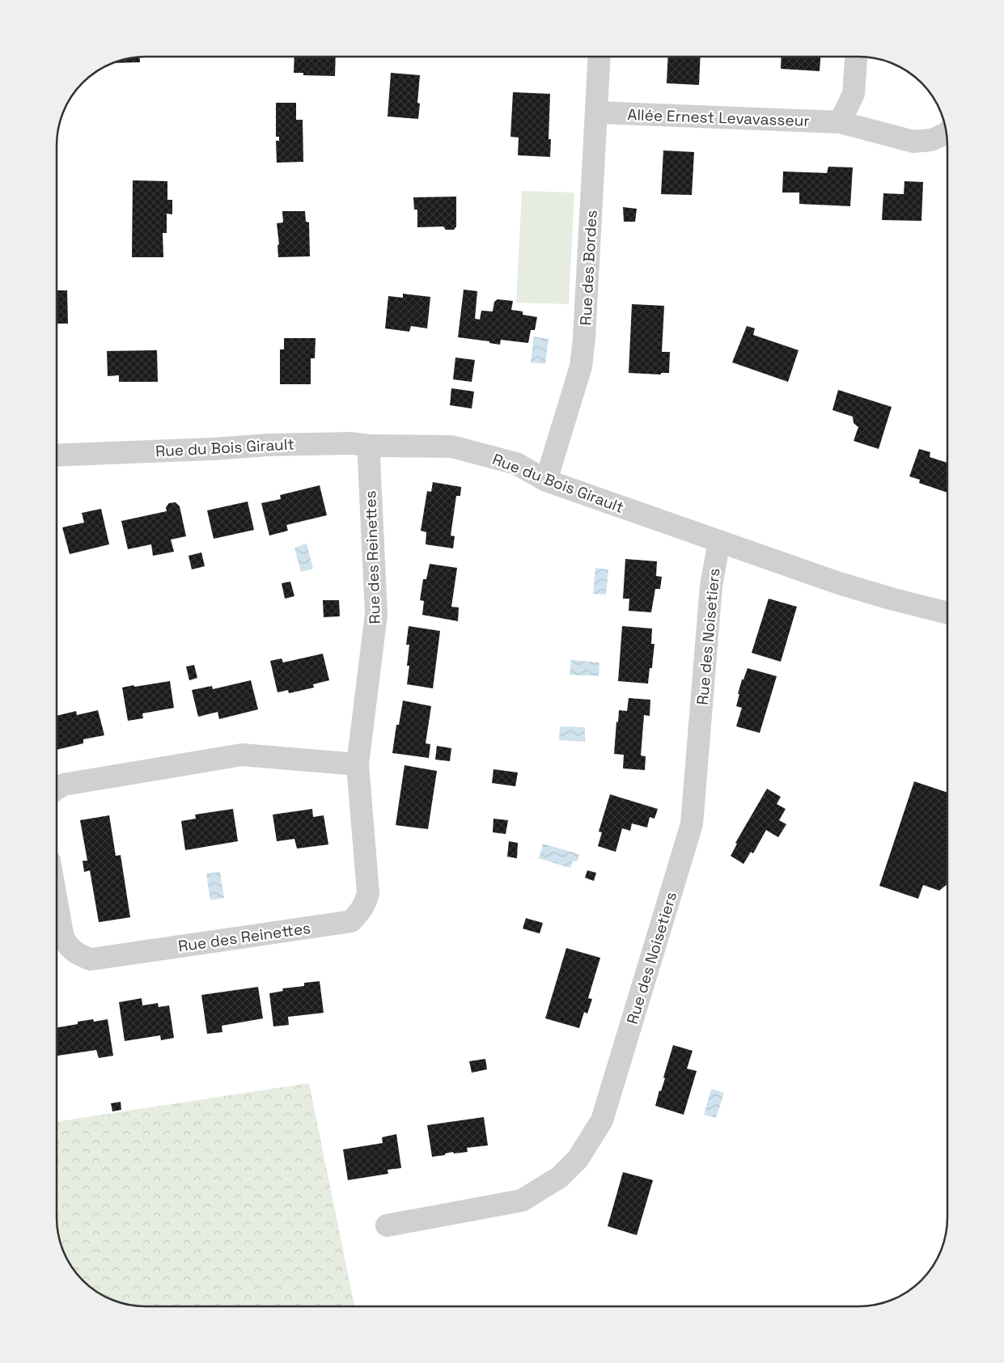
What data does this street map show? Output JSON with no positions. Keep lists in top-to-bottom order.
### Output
{
  "streets": {
    "street": [
      "Allée Ernest Levavasseur",
      "Rue des Bordes",
      "Rue du Bois Girault",
      "Rue des Reinettes",
      "Rue des Noisetiers"
    ]
  },
  "crossings": [
    ["Allée Ernest Levavasseur", "Rue des Bordes"],
    ["Rue des Bordes", "Rue du Bois Girault"],
    ["Rue du Bois Girault", "Rue des Reinettes"],
    ["Rue du Bois Girault", "Rue des Noisetiers"]
  ]
}
